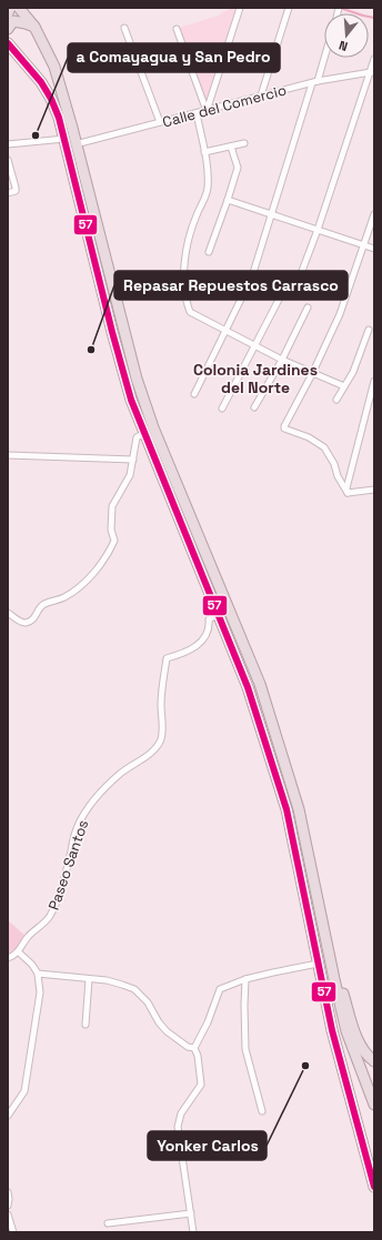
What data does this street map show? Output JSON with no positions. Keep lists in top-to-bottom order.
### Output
{
  "streets": {
    "street": ["Calle del Comercio", "Paseo Santos"]
  },
  "districts": ["Colonia Jardines del Norte"],
  "places": ["a Comayagua y San Pedro", "Repasar Repuestos Carrasco", "Yonker Carlos"],
  "lines": ["transit line 57"],
  "north": "bottom"
}
